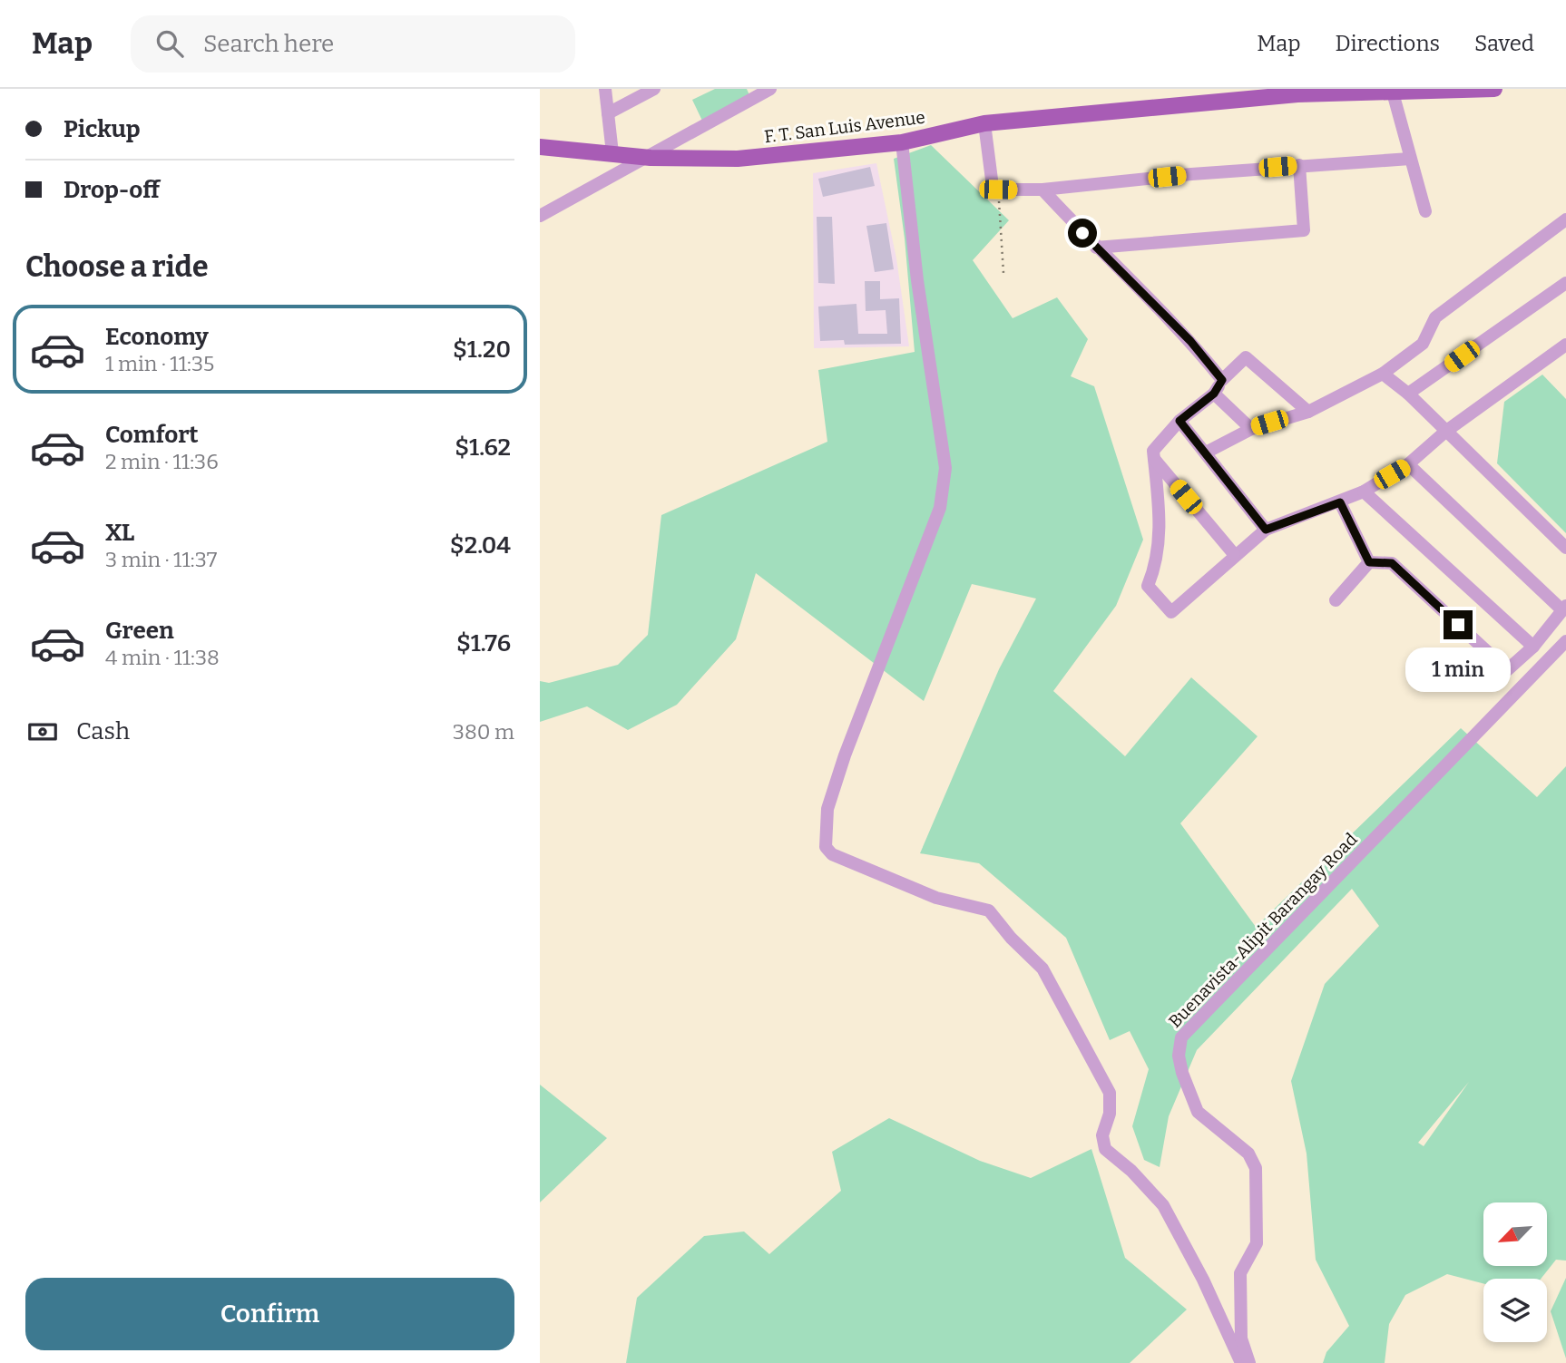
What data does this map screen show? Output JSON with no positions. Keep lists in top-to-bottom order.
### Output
{
  "streets": {
    "main road": ["F. T. San Luis Avenue"],
    "street": ["Buenavista-Alipit Barangay Road"]
  },
  "north": "bottom left",
  "page": {
    "header": "Map",
    "search": "Search here",
    "nav": ["Map", "Directions", "Saved"],
    "banner": ["Pickup", "Drop-off"],
    "heading": "Choose a ride",
    "list": [
      {
        "name": "Economy",
        "note": "1 min · 11:35",
        "value": "$1.20"
      },
      {
        "name": "Comfort",
        "note": "2 min · 11:36",
        "value": "$1.62"
      },
      {
        "name": "XL",
        "note": "3 min · 11:37",
        "value": "$2.04"
      },
      {
        "name": "Green",
        "note": "4 min · 11:38",
        "value": "$1.76"
      }
    ],
    "bubble": "1 min",
    "pay": ["Cash", "380 m"],
    "buttons": "Confirm"
  }
}
